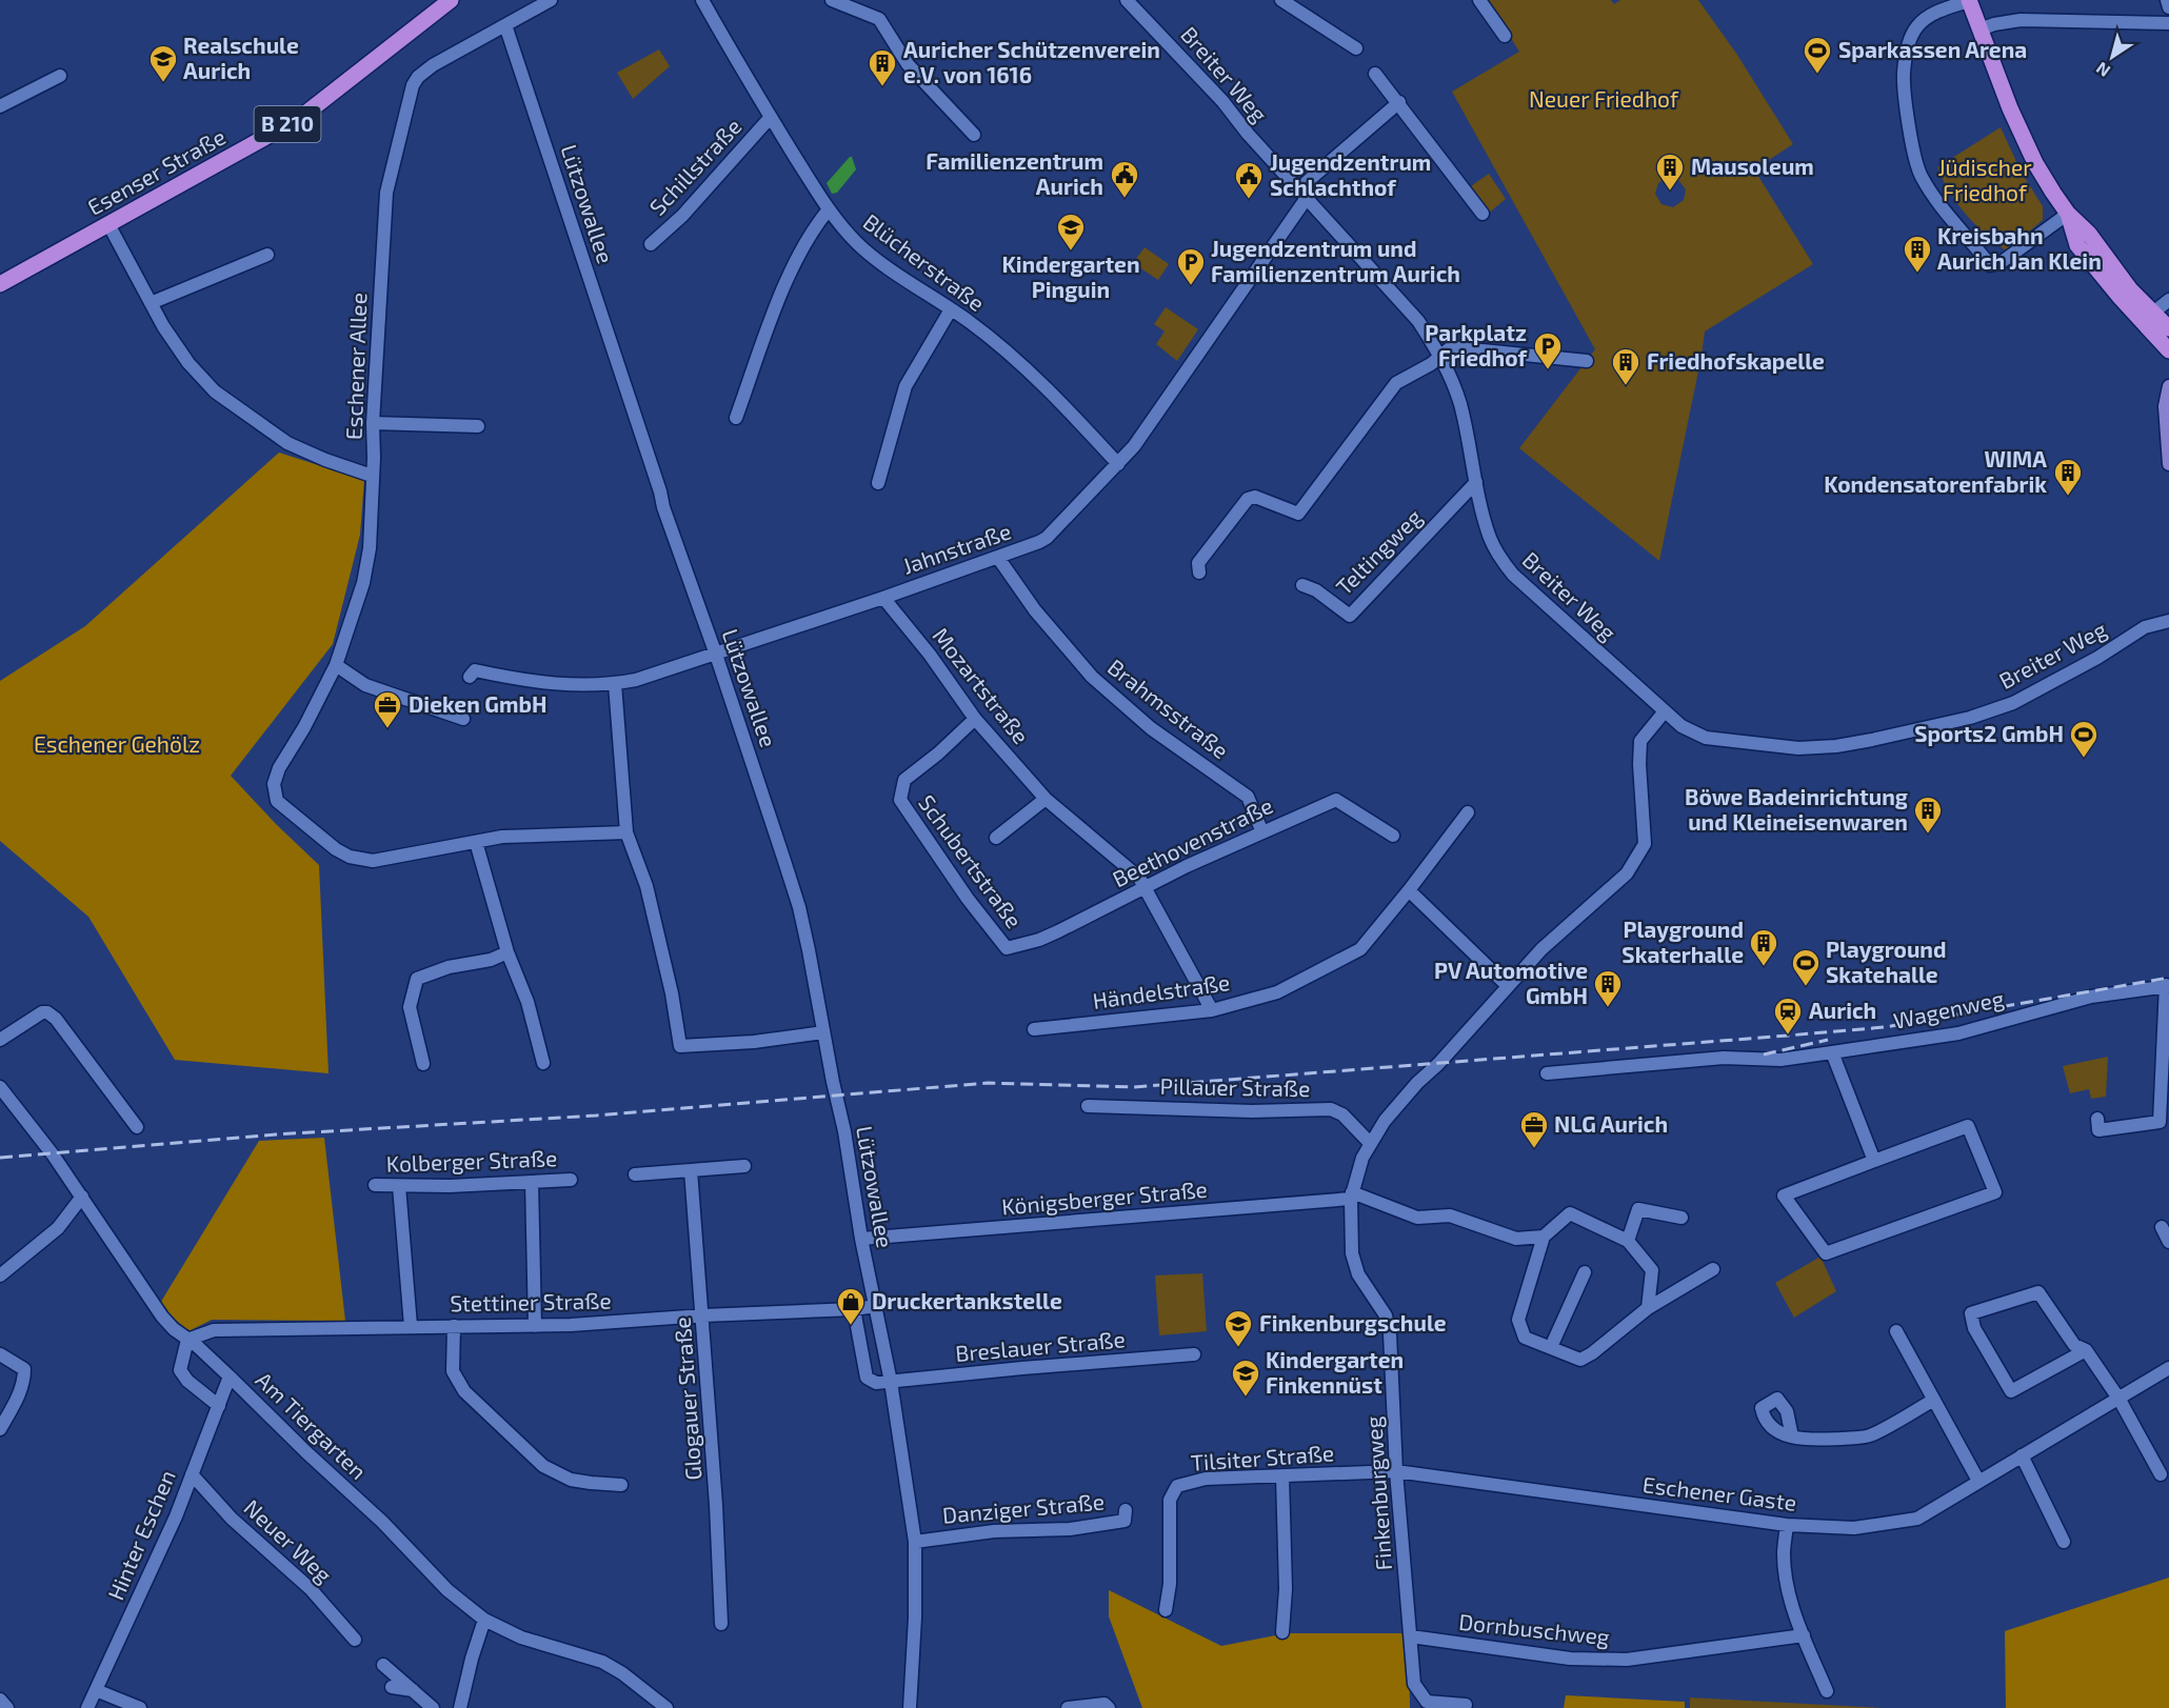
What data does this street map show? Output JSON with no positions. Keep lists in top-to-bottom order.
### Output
{
  "streets": {
    "main road": ["B 210", "Esenser Straße"],
    "street": [
      "Breiter Weg",
      "Schillstraße",
      "Lützowallee",
      "Blücherstraße",
      "Eschener Allee",
      "Jahnstraße",
      "Teltingweg",
      "Mozartstraße",
      "Brahmsstraße",
      "Beethovenstraße",
      "Schubertstraße",
      "Händelstraße",
      "Wagenweg",
      "Pillauer Straße",
      "Kolberger Straße",
      "Königsberger Straße",
      "Stettiner Straße",
      "Breslauer Straße",
      "Glogauer Straße",
      "Am Tiergarten",
      "Tilsiter Straße",
      "Finkenburgweg",
      "Eschener Gaste",
      "Danziger Straße",
      "Hinter Eschen",
      "Neuer Weg",
      "Dornbuschweg"
    ]
  },
  "crossings": [
    ["Breiter Weg", "Jahnstraße"],
    ["Breiter Weg", "Teltingweg"],
    ["Breiter Weg", "Finkenburgweg"],
    ["Schillstraße", "Blücherstraße"],
    ["Lützowallee", "Eschener Allee"],
    ["Lützowallee", "Jahnstraße"],
    ["Lützowallee", "Königsberger Straße"],
    ["Lützowallee", "Stettiner Straße"],
    ["Lützowallee", "Breslauer Straße"],
    ["Lützowallee", "Danziger Straße"],
    ["Blücherstraße", "Jahnstraße"],
    ["Jahnstraße", "Mozartstraße"],
    ["Jahnstraße", "Brahmsstraße"],
    ["Mozartstraße", "Beethovenstraße"],
    ["Mozartstraße", "Schubertstraße"],
    ["Mozartstraße", "Händelstraße"],
    ["Brahmsstraße", "Beethovenstraße"],
    ["Beethovenstraße", "Schubertstraße"],
    ["Pillauer Straße", "Finkenburgweg"],
    ["Königsberger Straße", "Finkenburgweg"],
    ["Stettiner Straße", "Glogauer Straße"],
    ["Stettiner Straße", "Am Tiergarten"],
    ["Am Tiergarten", "Hinter Eschen"],
    ["Tilsiter Straße", "Finkenburgweg"],
    ["Tilsiter Straße", "Eschener Gaste"],
    ["Finkenburgweg", "Eschener Gaste"],
    ["Finkenburgweg", "Dornbuschweg"],
    ["Hinter Eschen", "Neuer Weg"]
  ],
  "parks": ["Neuer Friedhof", "Jüdischer Friedhof", "Eschener Gehölz"],
  "places": {
    "sports": ["Sparkassen Arena", "Sports2 GmbH", "Playground Skatehalle"],
    "school or university": [
      "Realschule Aurich",
      "Kindergarten Pinguin",
      "Finkenburgschule",
      "Kindergarten Finkennüst"
    ],
    "building": [
      "Auricher Schützenverein e.V. von 1616",
      "Mausoleum",
      "Kreisbahn Aurich Jan Klein",
      "Friedhofskapelle",
      "WIMA Kondensatorenfabrik",
      "Böwe Badeinrichtung und Kleineisenwaren",
      "Playground Skaterhalle",
      "PV Automotive GmbH"
    ],
    "public building": ["Familienzentrum Aurich", "Jugendzentrum Schlachthof"],
    "parking": ["Jugendzentrum und Familienzentrum Aurich", "Parkplatz Friedhof"],
    "office": ["Dieken GmbH", "NLG Aurich"],
    "station": ["Aurich"],
    "shop": ["Druckertankstelle"]
  },
  "north": "bottom left"
}
